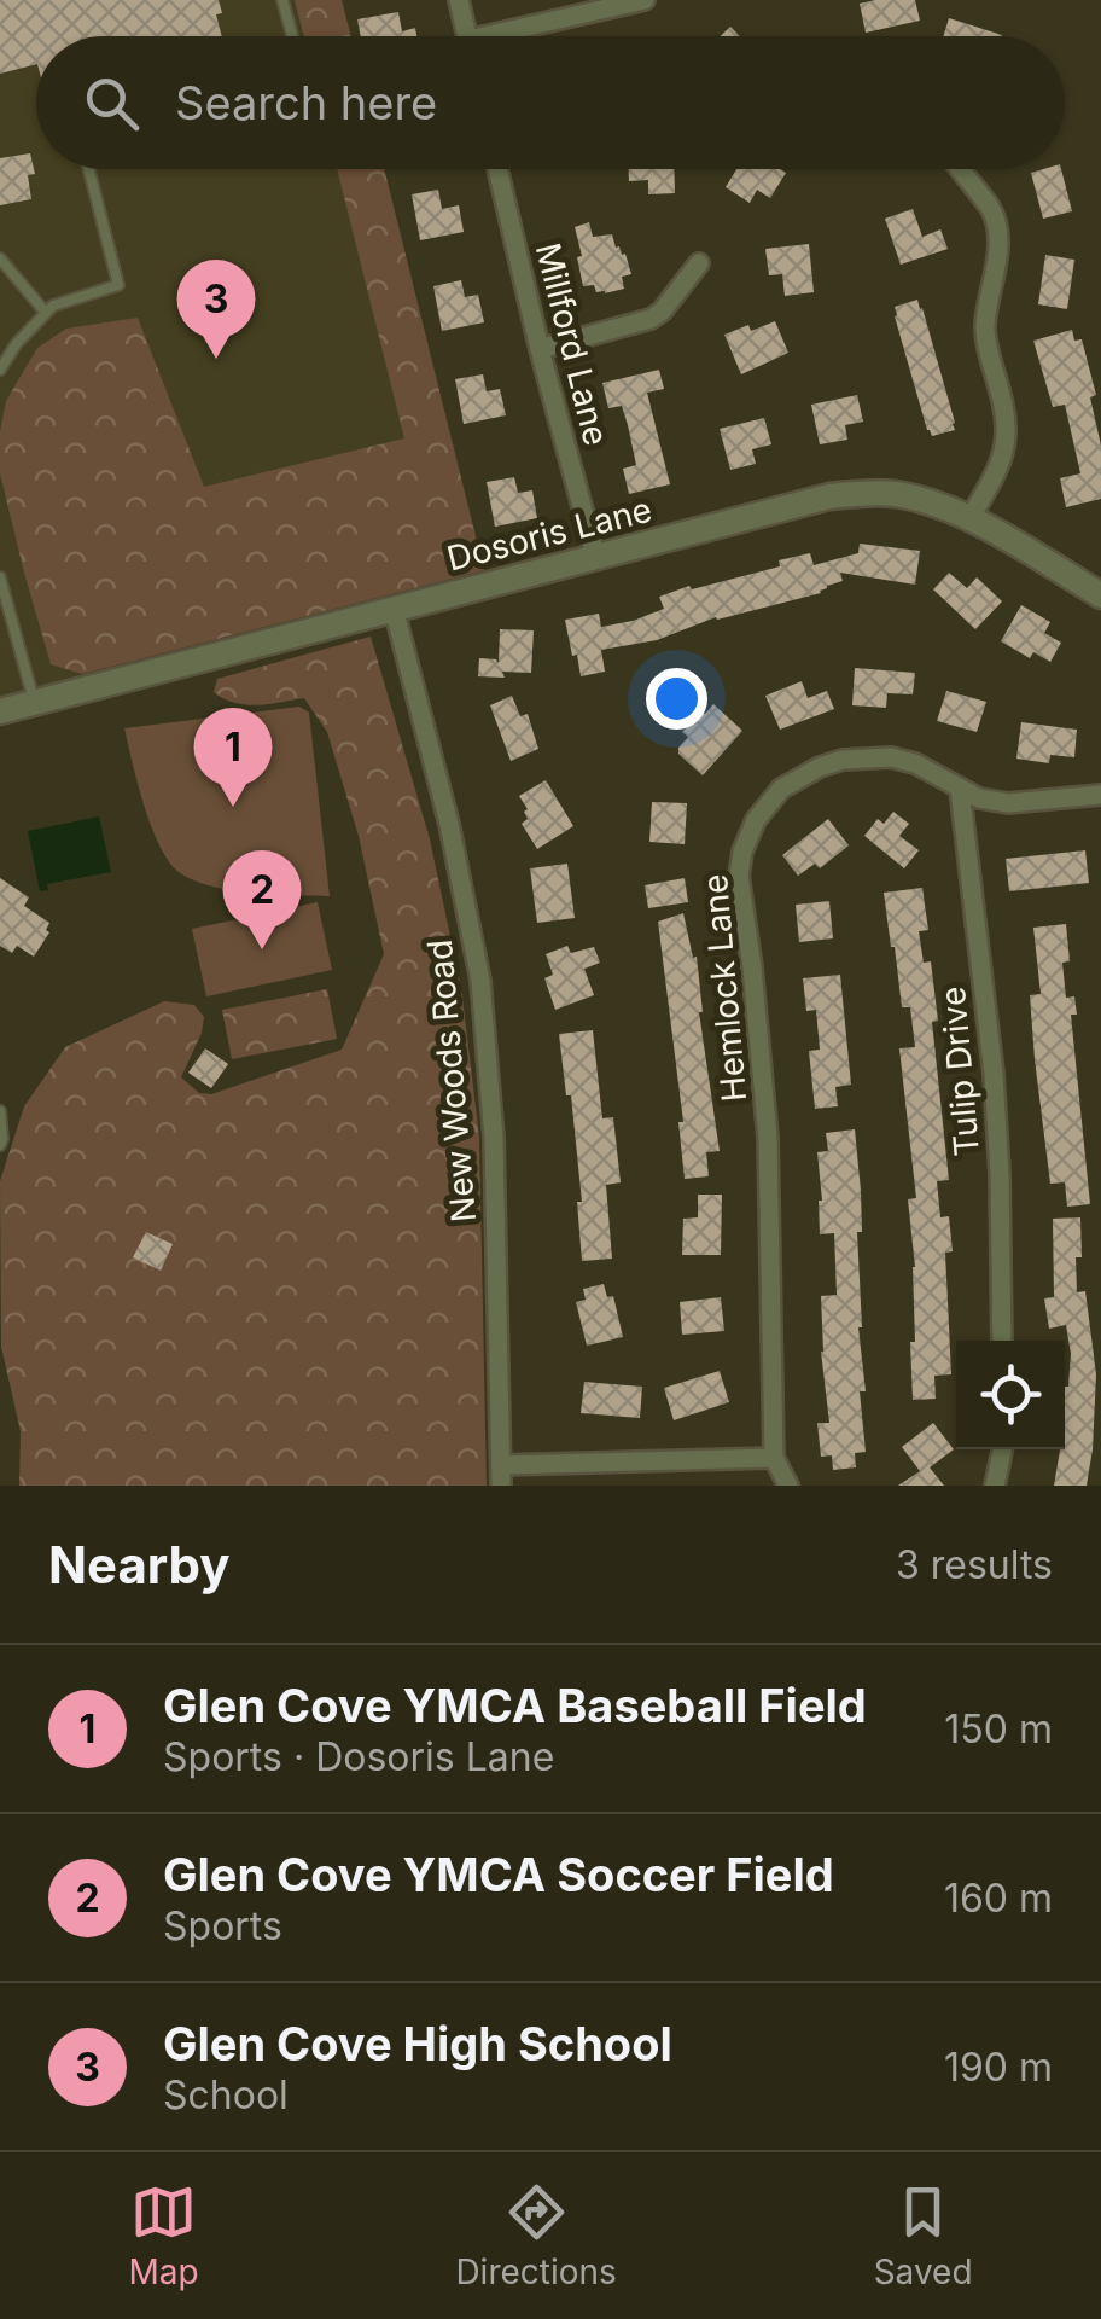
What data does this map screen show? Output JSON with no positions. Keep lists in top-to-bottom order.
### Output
{
  "streets": {
    "street": [
      "Millford Lane",
      "Dosoris Lane",
      "Hemlock Lane",
      "Tulip Drive",
      "New Woods Road"
    ]
  },
  "crossings": [
    ["Millford Lane", "Dosoris Lane"],
    ["Dosoris Lane", "New Woods Road"],
    ["Hemlock Lane", "Tulip Drive"]
  ],
  "page": {
    "search": "Search here",
    "pins": ["3", "1", "2"],
    "heading": ["Nearby", "3 results"],
    "list": [
      {
        "mark": "1",
        "name": "Glen Cove YMCA Baseball Field",
        "note": "Sports · Dosoris Lane",
        "value": "150 m"
      },
      {
        "mark": "2",
        "name": "Glen Cove YMCA Soccer Field",
        "note": "Sports",
        "value": "160 m"
      },
      {
        "mark": "3",
        "name": "Glen Cove High School",
        "note": "School",
        "value": "190 m"
      }
    ],
    "nav": ["Map", "Directions", "Saved"]
  }
}
